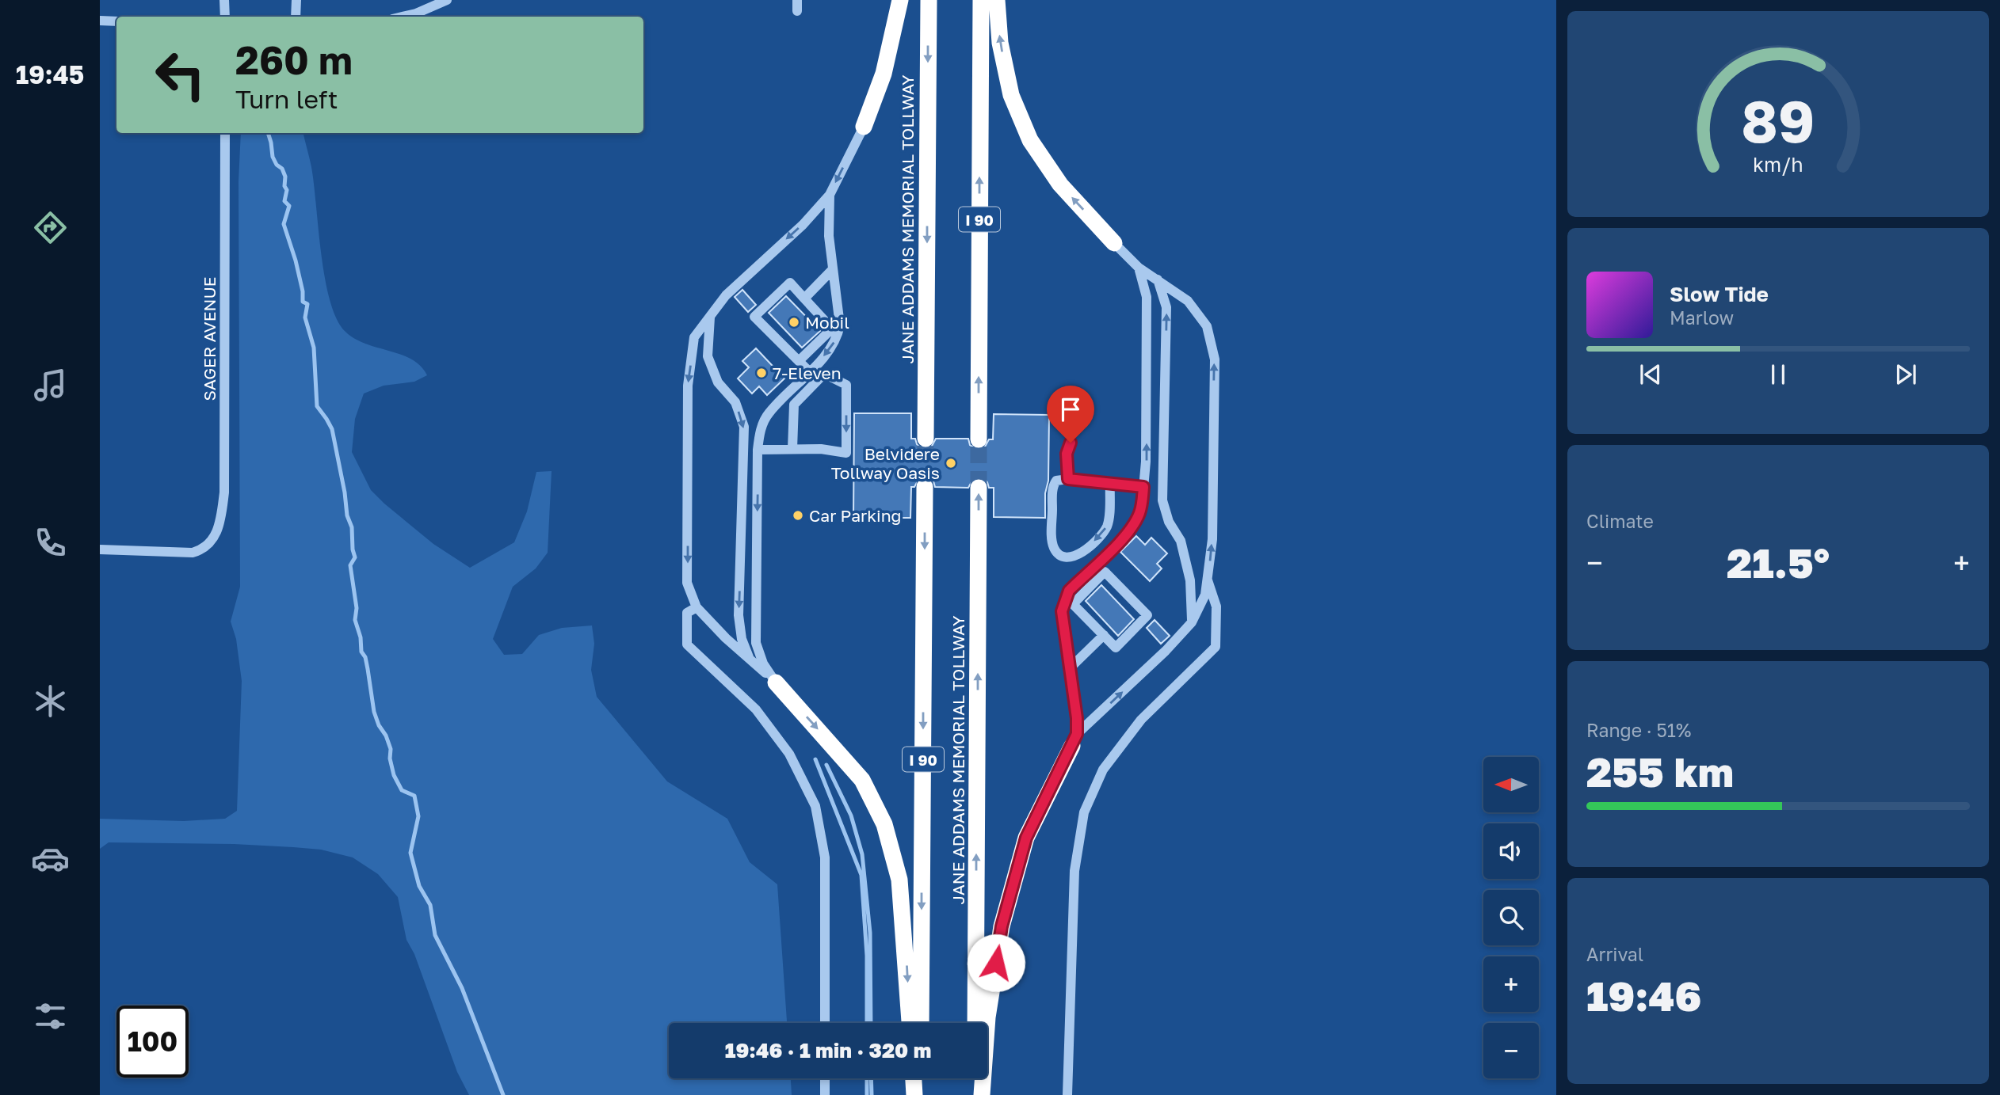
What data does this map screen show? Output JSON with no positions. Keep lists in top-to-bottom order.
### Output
{
  "streets": {
    "highway": ["JANE ADDAMS MEMORIAL TOLLWAY", "I 90"],
    "street": ["SAGER AVENUE"]
  },
  "places": [
    "Mobil",
    "7-Eleven",
    "Belvidere Tollway Oasis",
    "Car Parking"
  ],
  "north": "left",
  "page": {
    "tabs": "19:45",
    "turn": ["260 m", "Turn left"],
    "song": ["Slow Tide", "Marlow"],
    "tile": [
      "Climate",
      ["Range · 51%", "255 km"],
      ["Arrival", "19:46"]
    ],
    "heat": ["−", "21.5°", "+"],
    "map_buttons": ["+", "−"],
    "limit": "100",
    "trip": "19:46 · 1 min · 320 m",
    "gauge": ["89", "km/h"]
  }
}
